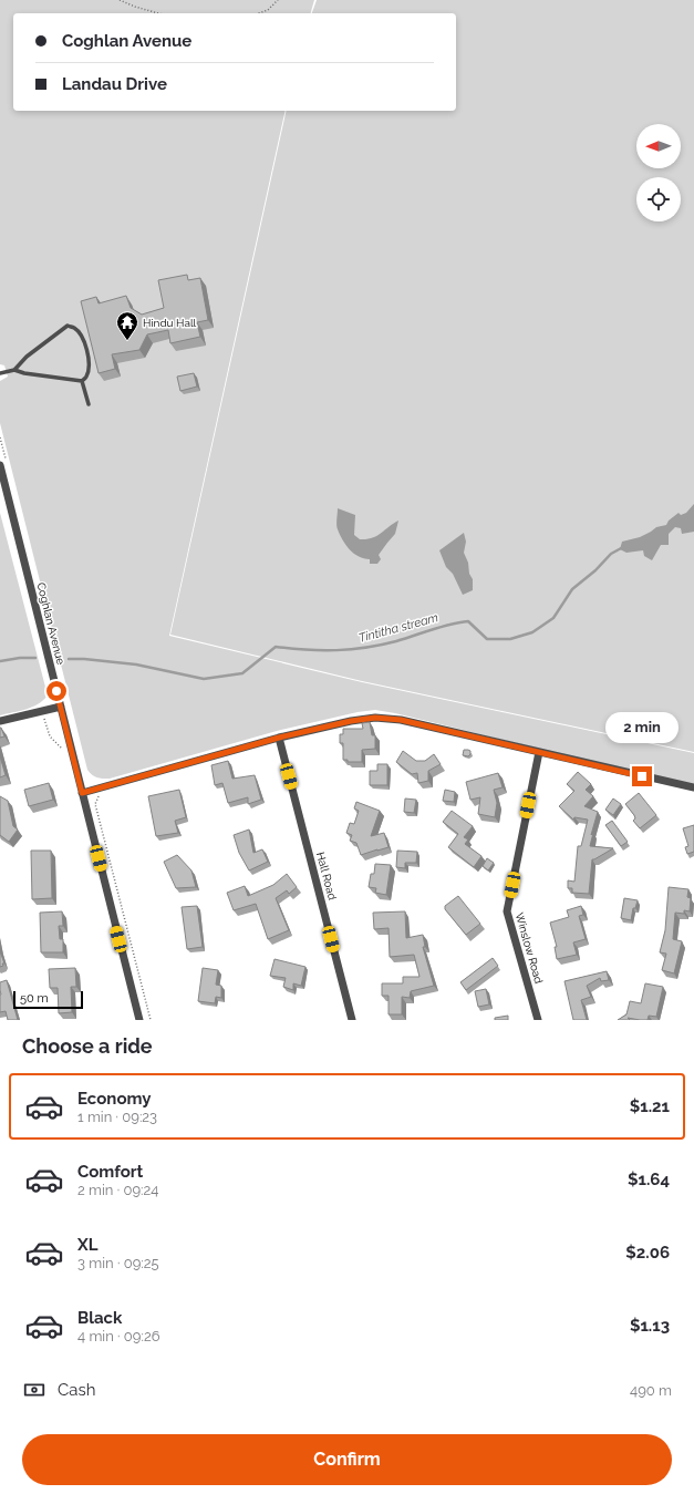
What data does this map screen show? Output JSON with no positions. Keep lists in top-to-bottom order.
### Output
{
  "streets": {
    "street": ["Coghlan Avenue", "Hall Road", "Winslow Road"]
  },
  "water": ["Tintitha stream"],
  "places": {
    "temple": ["Hindu Hall"]
  },
  "scale_bar": "50 m",
  "north": "left",
  "page": {
    "banner": ["Coghlan Avenue", "Landau Drive"],
    "bubble": "2 min",
    "scale": "50 m",
    "heading": "Choose a ride",
    "list": [
      {
        "name": "Economy",
        "note": "1 min · 09:23",
        "value": "$1.21"
      },
      {
        "name": "Comfort",
        "note": "2 min · 09:24",
        "value": "$1.64"
      },
      {
        "name": "XL",
        "note": "3 min · 09:25",
        "value": "$2.06"
      },
      {
        "name": "Black",
        "note": "4 min · 09:26",
        "value": "$1.13"
      }
    ],
    "pay": ["Cash", "490 m"],
    "buttons": "Confirm"
  }
}
